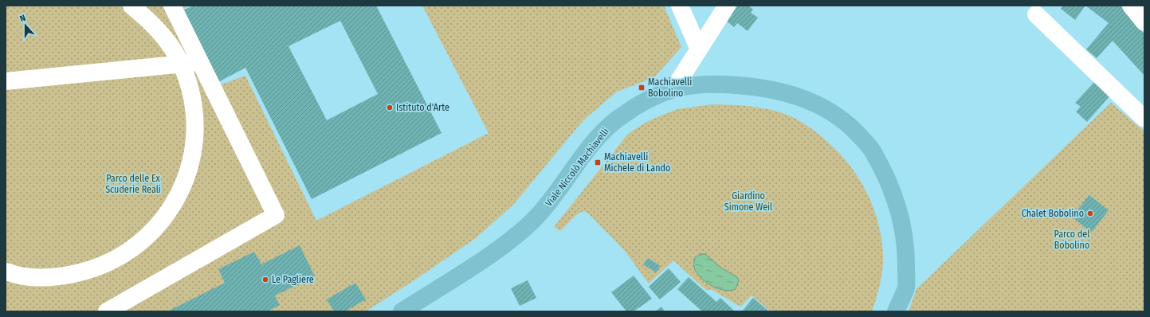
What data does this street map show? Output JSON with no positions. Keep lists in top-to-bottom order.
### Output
{
  "streets": {
    "main road": ["Viale Niccolò Machiavelli"]
  },
  "parks": ["Parco delle Ex Scuderie Reali", "Giardino Simone Weil", "Parco del Bobolino"],
  "places": {
    "transit": ["Machiavelli Bobolino", "Machiavelli Michele di Lando"],
    "other": ["Istituto d'Arte", "Chalet Bobolino", "Le Pagliere"]
  },
  "north": "top"
}
